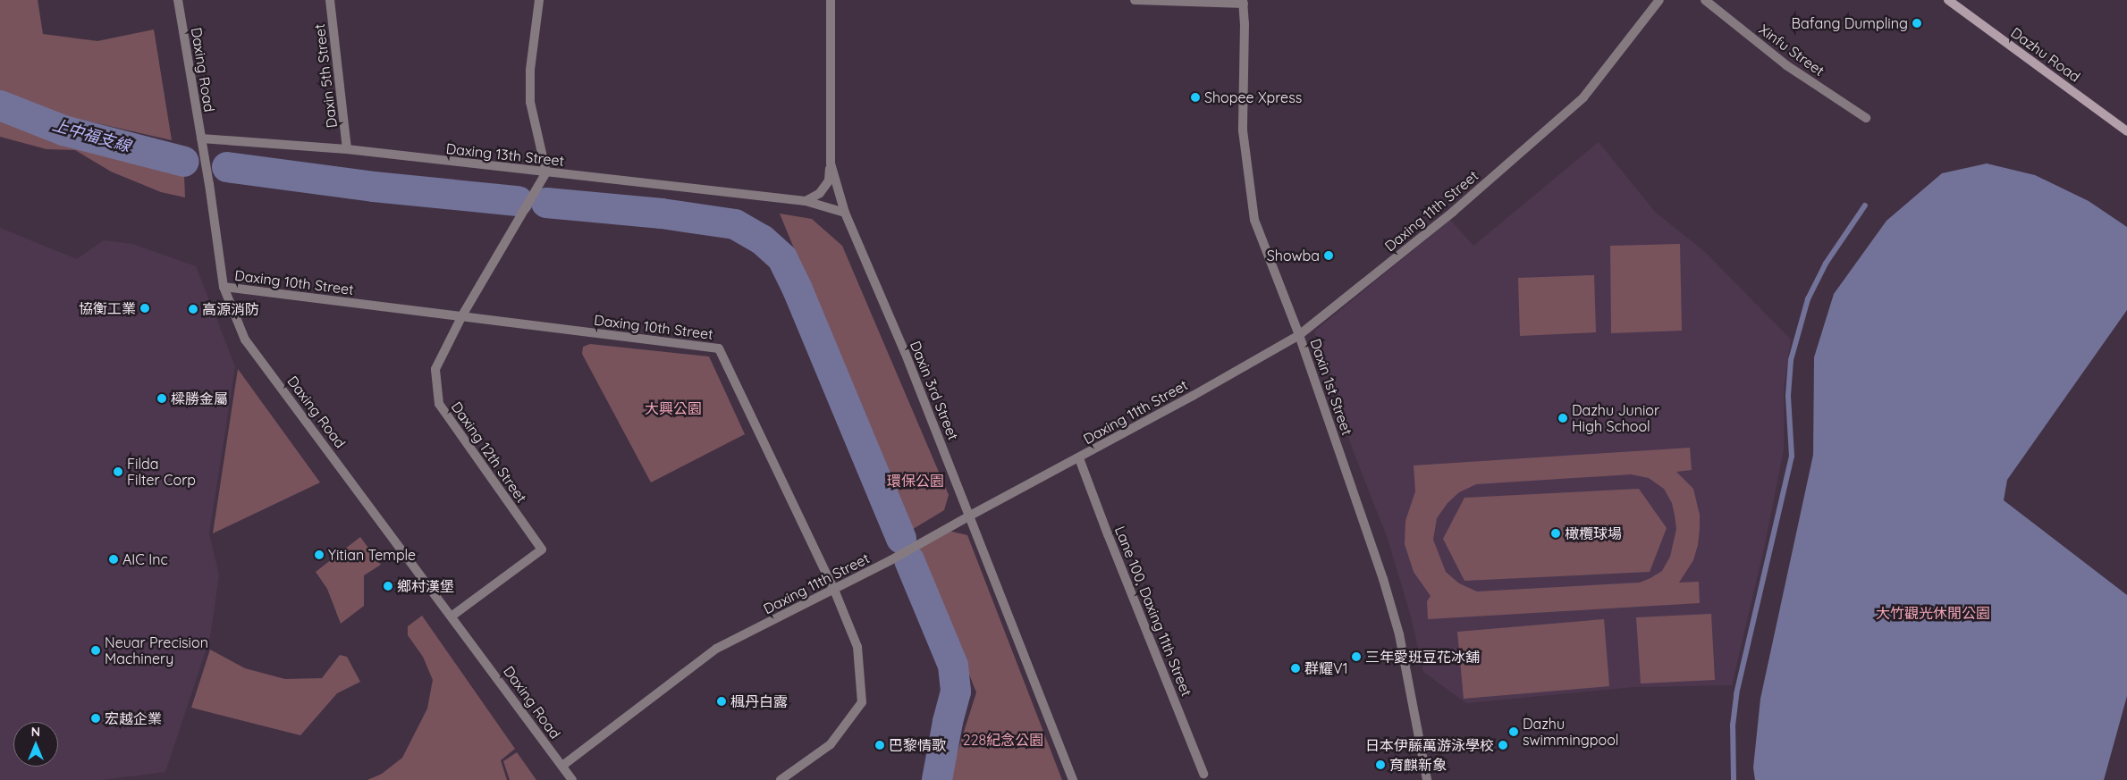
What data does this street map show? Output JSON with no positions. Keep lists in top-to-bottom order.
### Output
{
  "streets": {
    "main road": ["Dazhu Road"],
    "street": [
      "Xinfu Street",
      "Daxing Road",
      "Daxin 5th Street",
      "Daxing 13th Street",
      "Daxing 11th Street",
      "Daxing 10th Street",
      "Daxin 1st Street",
      "Daxin 3rd Street",
      "Daxing 12th Street",
      "Lane 100, Daxing 11th Street"
    ]
  },
  "crossings": [
    ["Daxing Road", "Daxing 13th Street"],
    ["Daxing Road", "Daxing 11th Street"],
    ["Daxing Road", "Daxing 10th Street"],
    ["Daxing Road", "Daxing 12th Street"],
    ["Daxin 5th Street", "Daxing 13th Street"],
    ["Daxing 13th Street", "Daxin 3rd Street"],
    ["Daxing 13th Street", "Daxing 12th Street"],
    ["Daxing 11th Street", "Daxing 10th Street"],
    ["Daxing 11th Street", "Daxin 1st Street"],
    ["Daxing 11th Street", "Daxin 3rd Street"],
    ["Daxing 11th Street", "Lane 100, Daxing 11th Street"],
    ["Daxing 10th Street", "Daxing 12th Street"]
  ],
  "water": ["上中福支線"],
  "parks": [
    "大興公園",
    "環保公園",
    "大竹觀光休閒公園",
    "228紀念公園"
  ],
  "places": [
    "Bafang Dumpling",
    "Shopee Xpress",
    "Showba",
    "協衡工業",
    "高源消防",
    "樑勝金屬",
    "Dazhu Junior High School",
    "Filda Filter Corp",
    "橄欖球場",
    "Yitian Temple",
    "AIC Inc",
    "鄉村漢堡",
    "Neuar Precision Machinery",
    "三年愛班豆花冰舖",
    "群耀V1",
    "楓丹白露",
    "宏越企業",
    "Dazhu swimmingpool",
    "巴黎情歌",
    "日本伊藤萬游泳學校",
    "育麒新象"
  ],
  "north": "top"
}
